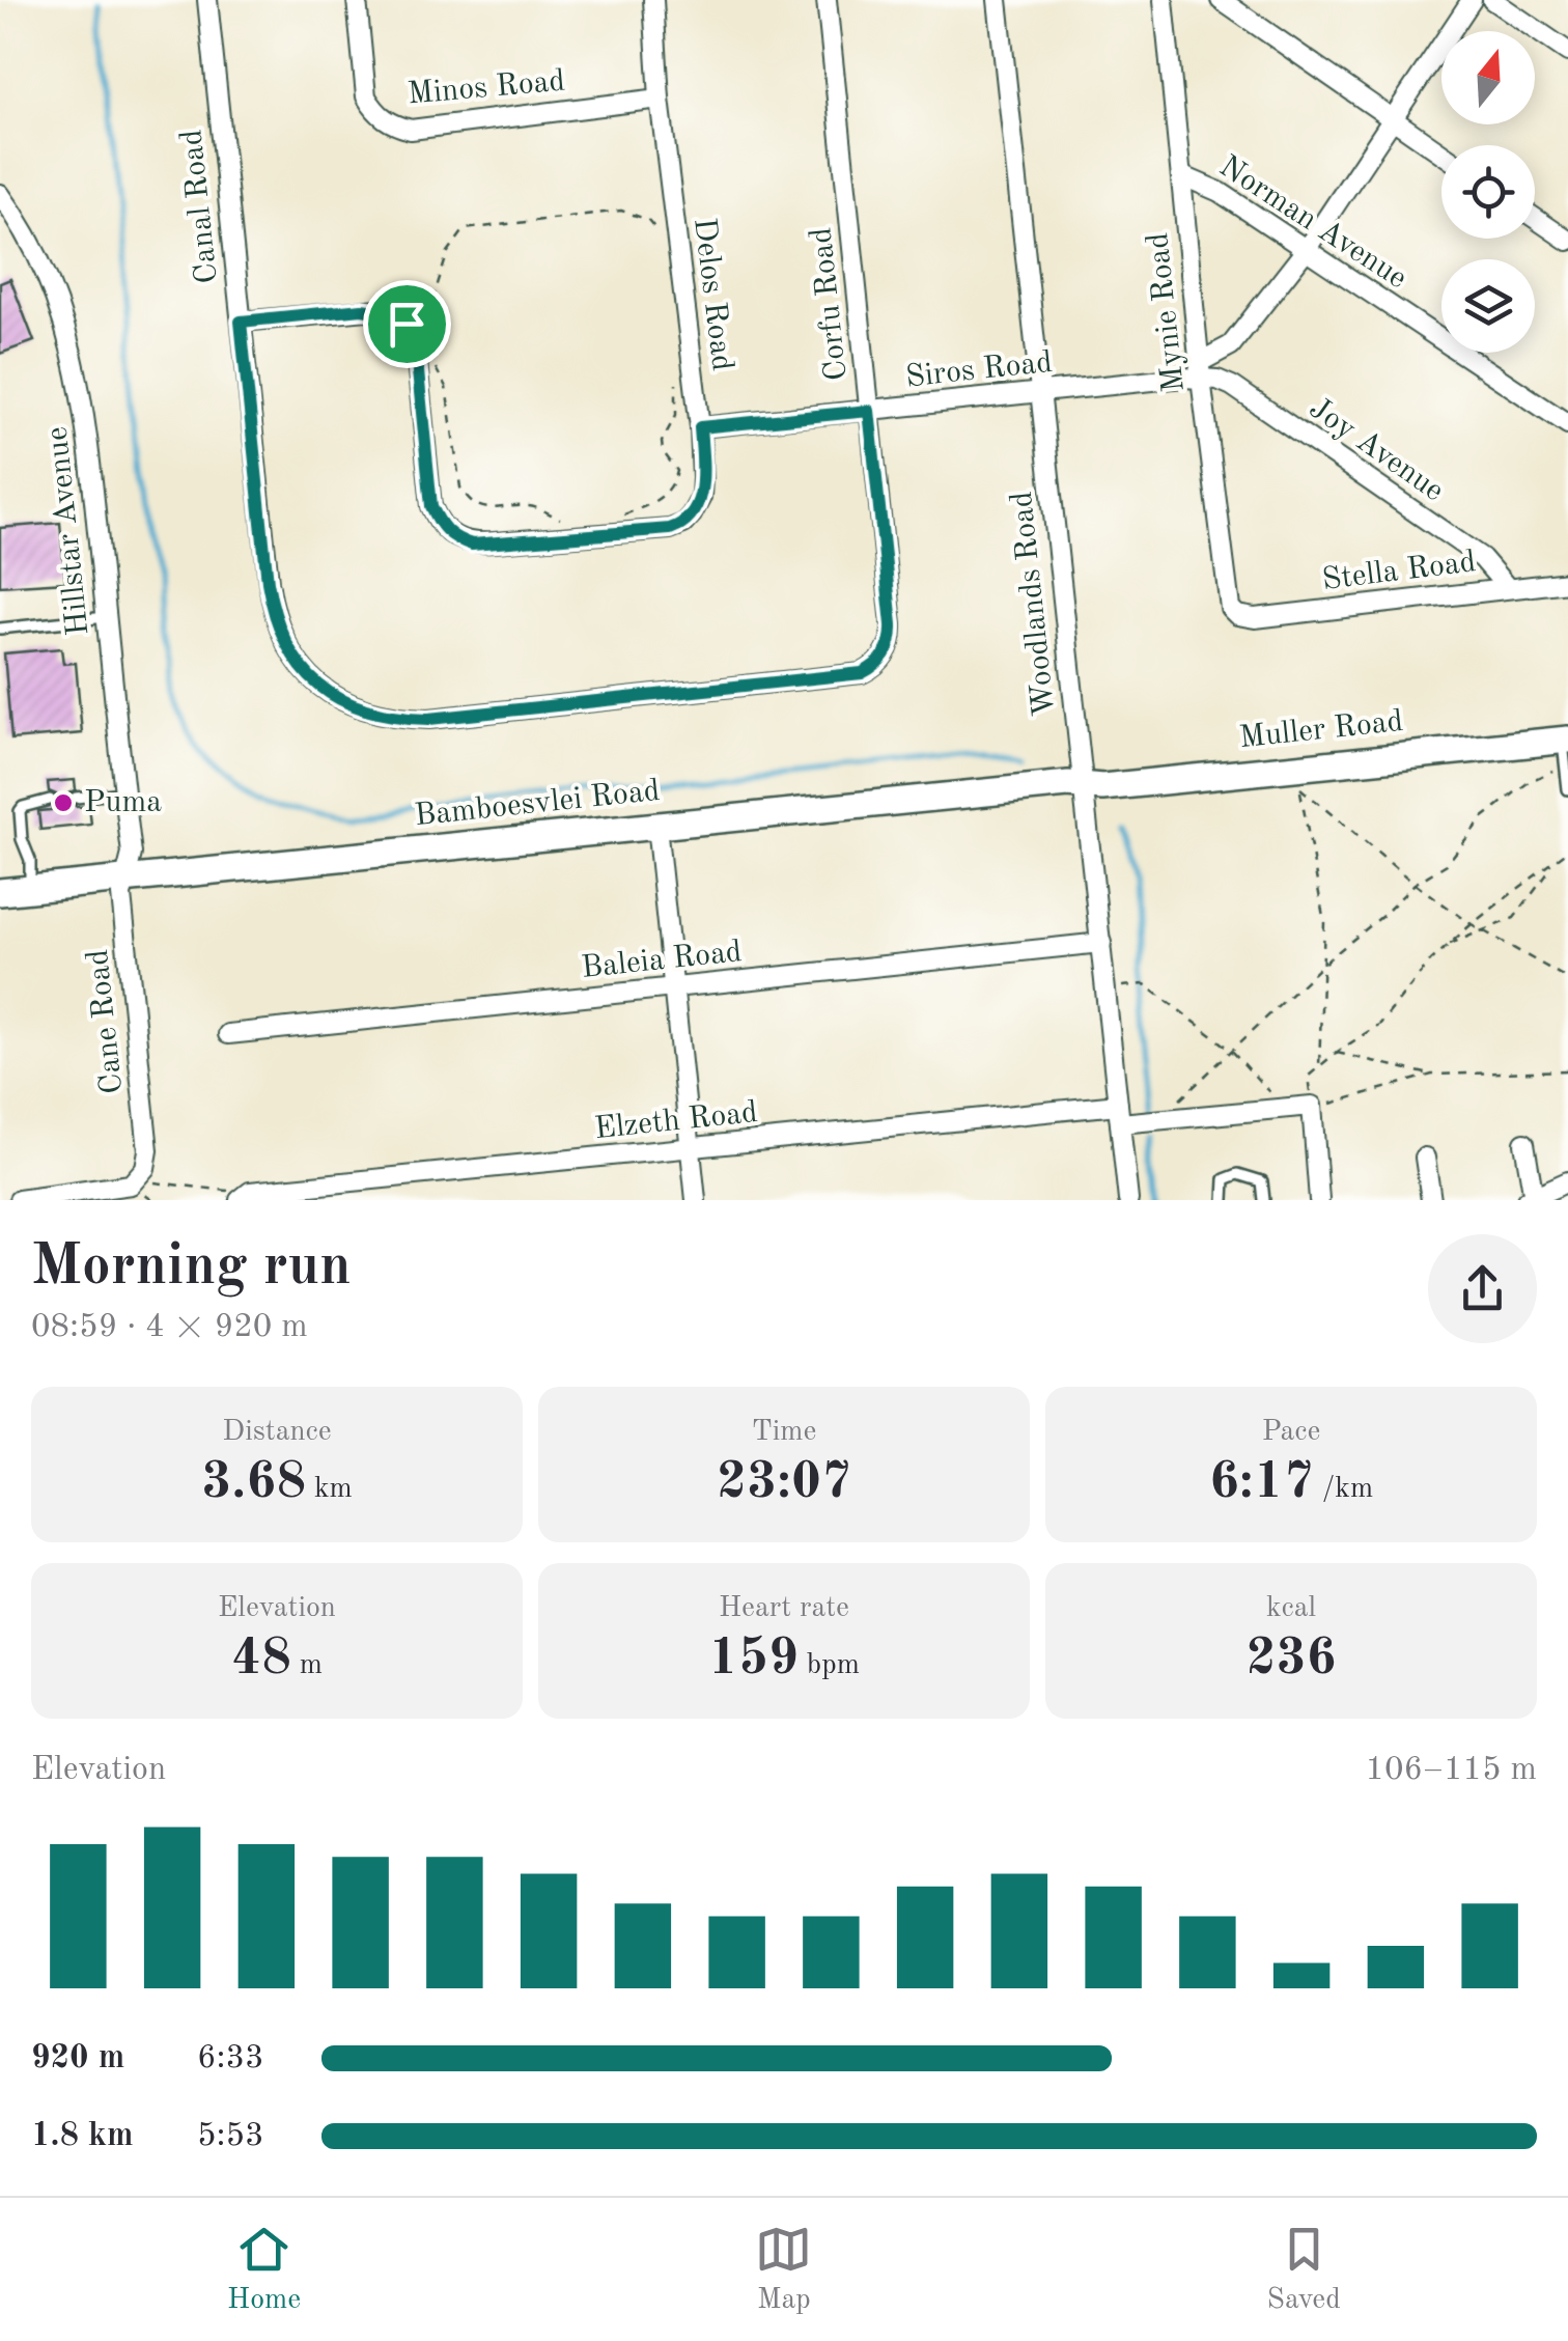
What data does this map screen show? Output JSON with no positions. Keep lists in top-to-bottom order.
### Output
{
  "streets": {
    "street": [
      "Minos Road",
      "Canal Road",
      "Norman Avenue",
      "Delos Road",
      "Corfu Road",
      "Mynie Road",
      "Siros Road",
      "Joy Avenue",
      "Hillstar Avenue",
      "Stella Road",
      "Woodlands Road",
      "Muller Road",
      "Bamboesvlei Road",
      "Baleia Road",
      "Cane Road",
      "Elzeth Road"
    ]
  },
  "crossings": [
    ["Minos Road", "Delos Road"],
    ["Canal Road", "Corfu Road"],
    ["Norman Avenue", "Mynie Road"],
    ["Delos Road", "Siros Road"],
    ["Corfu Road", "Siros Road"],
    ["Mynie Road", "Siros Road"],
    ["Mynie Road", "Joy Avenue"],
    ["Mynie Road", "Stella Road"],
    ["Siros Road", "Joy Avenue"],
    ["Siros Road", "Woodlands Road"],
    ["Joy Avenue", "Stella Road"],
    ["Hillstar Avenue", "Bamboesvlei Road"],
    ["Hillstar Avenue", "Cane Road"],
    ["Woodlands Road", "Muller Road"],
    ["Woodlands Road", "Bamboesvlei Road"],
    ["Woodlands Road", "Baleia Road"],
    ["Woodlands Road", "Elzeth Road"],
    ["Muller Road", "Bamboesvlei Road"],
    ["Bamboesvlei Road", "Cane Road"]
  ],
  "places": ["Puma"],
  "north": "top",
  "page": {
    "heading": ["Morning run", "08:59 · 4 × 920 m"],
    "stats": [
      ["Distance", "3.68 km"],
      ["Time", "23:07"],
      ["Pace", "6:17 /km"],
      ["Elevation", "48 m"],
      ["Heart rate", "159 bpm"],
      ["kcal", "236"]
    ],
    "chart": ["Elevation", "106–115 m"],
    "list": [
      {
        "name": "920 m",
        "note": "6:33"
      },
      {
        "name": "1.8 km",
        "note": "5:53"
      }
    ],
    "tabs": ["Home", "Map", "Saved"]
  }
}
